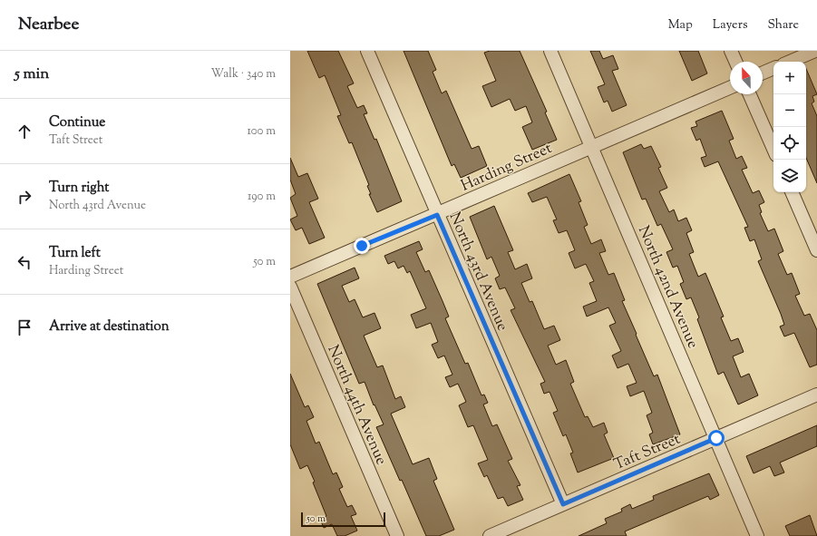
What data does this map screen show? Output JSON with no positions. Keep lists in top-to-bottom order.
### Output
{
  "streets": {
    "street": [
      "Harding Street",
      "North 43rd Avenue",
      "North 42nd Avenue",
      "North 44th Avenue",
      "Taft Street"
    ]
  },
  "crossings": [
    ["Harding Street", "North 43rd Avenue"],
    ["Harding Street", "North 42nd Avenue"],
    ["North 43rd Avenue", "Taft Street"],
    ["North 42nd Avenue", "Taft Street"]
  ],
  "scale_bar": "50 m",
  "north": "top",
  "page": {
    "header": "Nearbee",
    "nav": ["Map", "Layers", "Share"],
    "heading": ["5 min", "Walk · 340 m"],
    "map_buttons": ["+", "−"],
    "list": [
      ["Continue", "Taft Street", "100 m"],
      ["Turn right", "North 43rd Avenue", "190 m"],
      ["Turn left", "Harding Street", "50 m"],
      "Arrive at destination"
    ],
    "scale": "50 m"
  }
}
